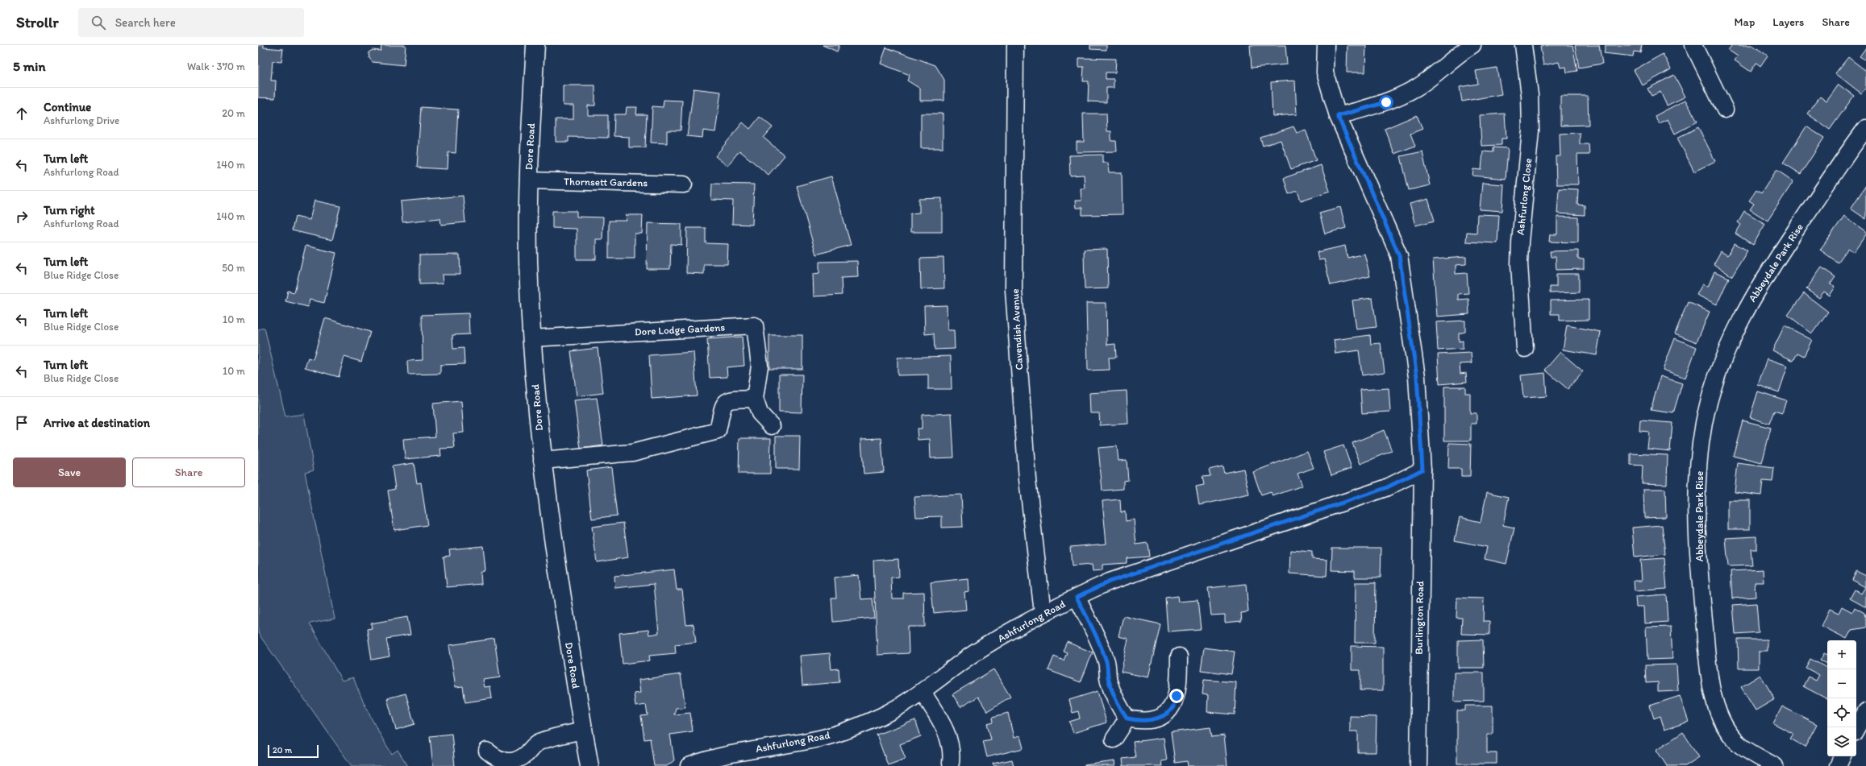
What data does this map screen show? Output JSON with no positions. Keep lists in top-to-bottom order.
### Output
{
  "streets": {
    "street": [
      "Dore Road",
      "Thornsett Gardens",
      "Ashfurlong Close",
      "Abbeydale Park Rise",
      "Dore Lodge Gardens",
      "Cavendish Avenue",
      "Burlington Road",
      "Ashfurlong Road"
    ]
  },
  "crossings": [
    ["Dore Road", "Thornsett Gardens"],
    ["Dore Road", "Dore Lodge Gardens"],
    ["Cavendish Avenue", "Ashfurlong Road"],
    ["Burlington Road", "Ashfurlong Road"]
  ],
  "scale_bar": "20 m",
  "page": {
    "header": "Strollr",
    "search": "Search here",
    "nav": ["Map", "Layers", "Share"],
    "heading": ["5 min", "Walk · 370 m"],
    "list": [
      ["Continue", "Ashfurlong Drive", "20 m"],
      ["Turn left", "Ashfurlong Road", "140 m"],
      ["Turn right", "Ashfurlong Road", "140 m"],
      ["Turn left", "Blue Ridge Close", "50 m"],
      ["Turn left", "Blue Ridge Close", "10 m"],
      ["Turn left", "Blue Ridge Close", "10 m"],
      "Arrive at destination"
    ],
    "buttons": ["Save", "Share"],
    "map_buttons": ["+", "−"],
    "scale": "20 m"
  }
}
